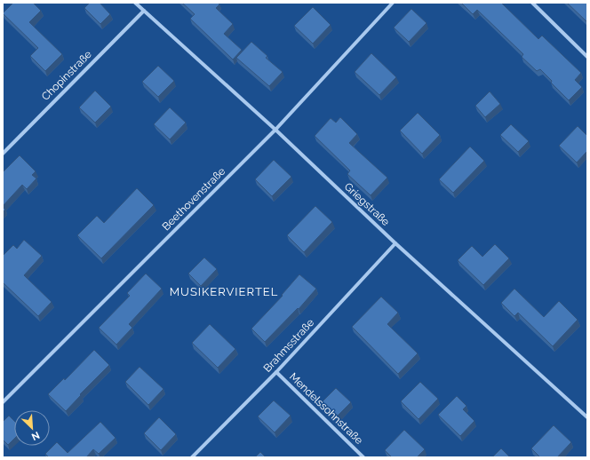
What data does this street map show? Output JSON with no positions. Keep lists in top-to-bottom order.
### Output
{
  "streets": {
    "street": [
      "Chopinstraße",
      "Beethovenstraße",
      "Griegstraße",
      "Brahmsstraße",
      "Mendelssohnstraße"
    ]
  },
  "crossings": [
    ["Chopinstraße", "Griegstraße"],
    ["Beethovenstraße", "Griegstraße"],
    ["Griegstraße", "Brahmsstraße"],
    ["Brahmsstraße", "Mendelssohnstraße"]
  ],
  "districts": ["MUSIKERVIERTEL"],
  "north": "bottom right"
}
